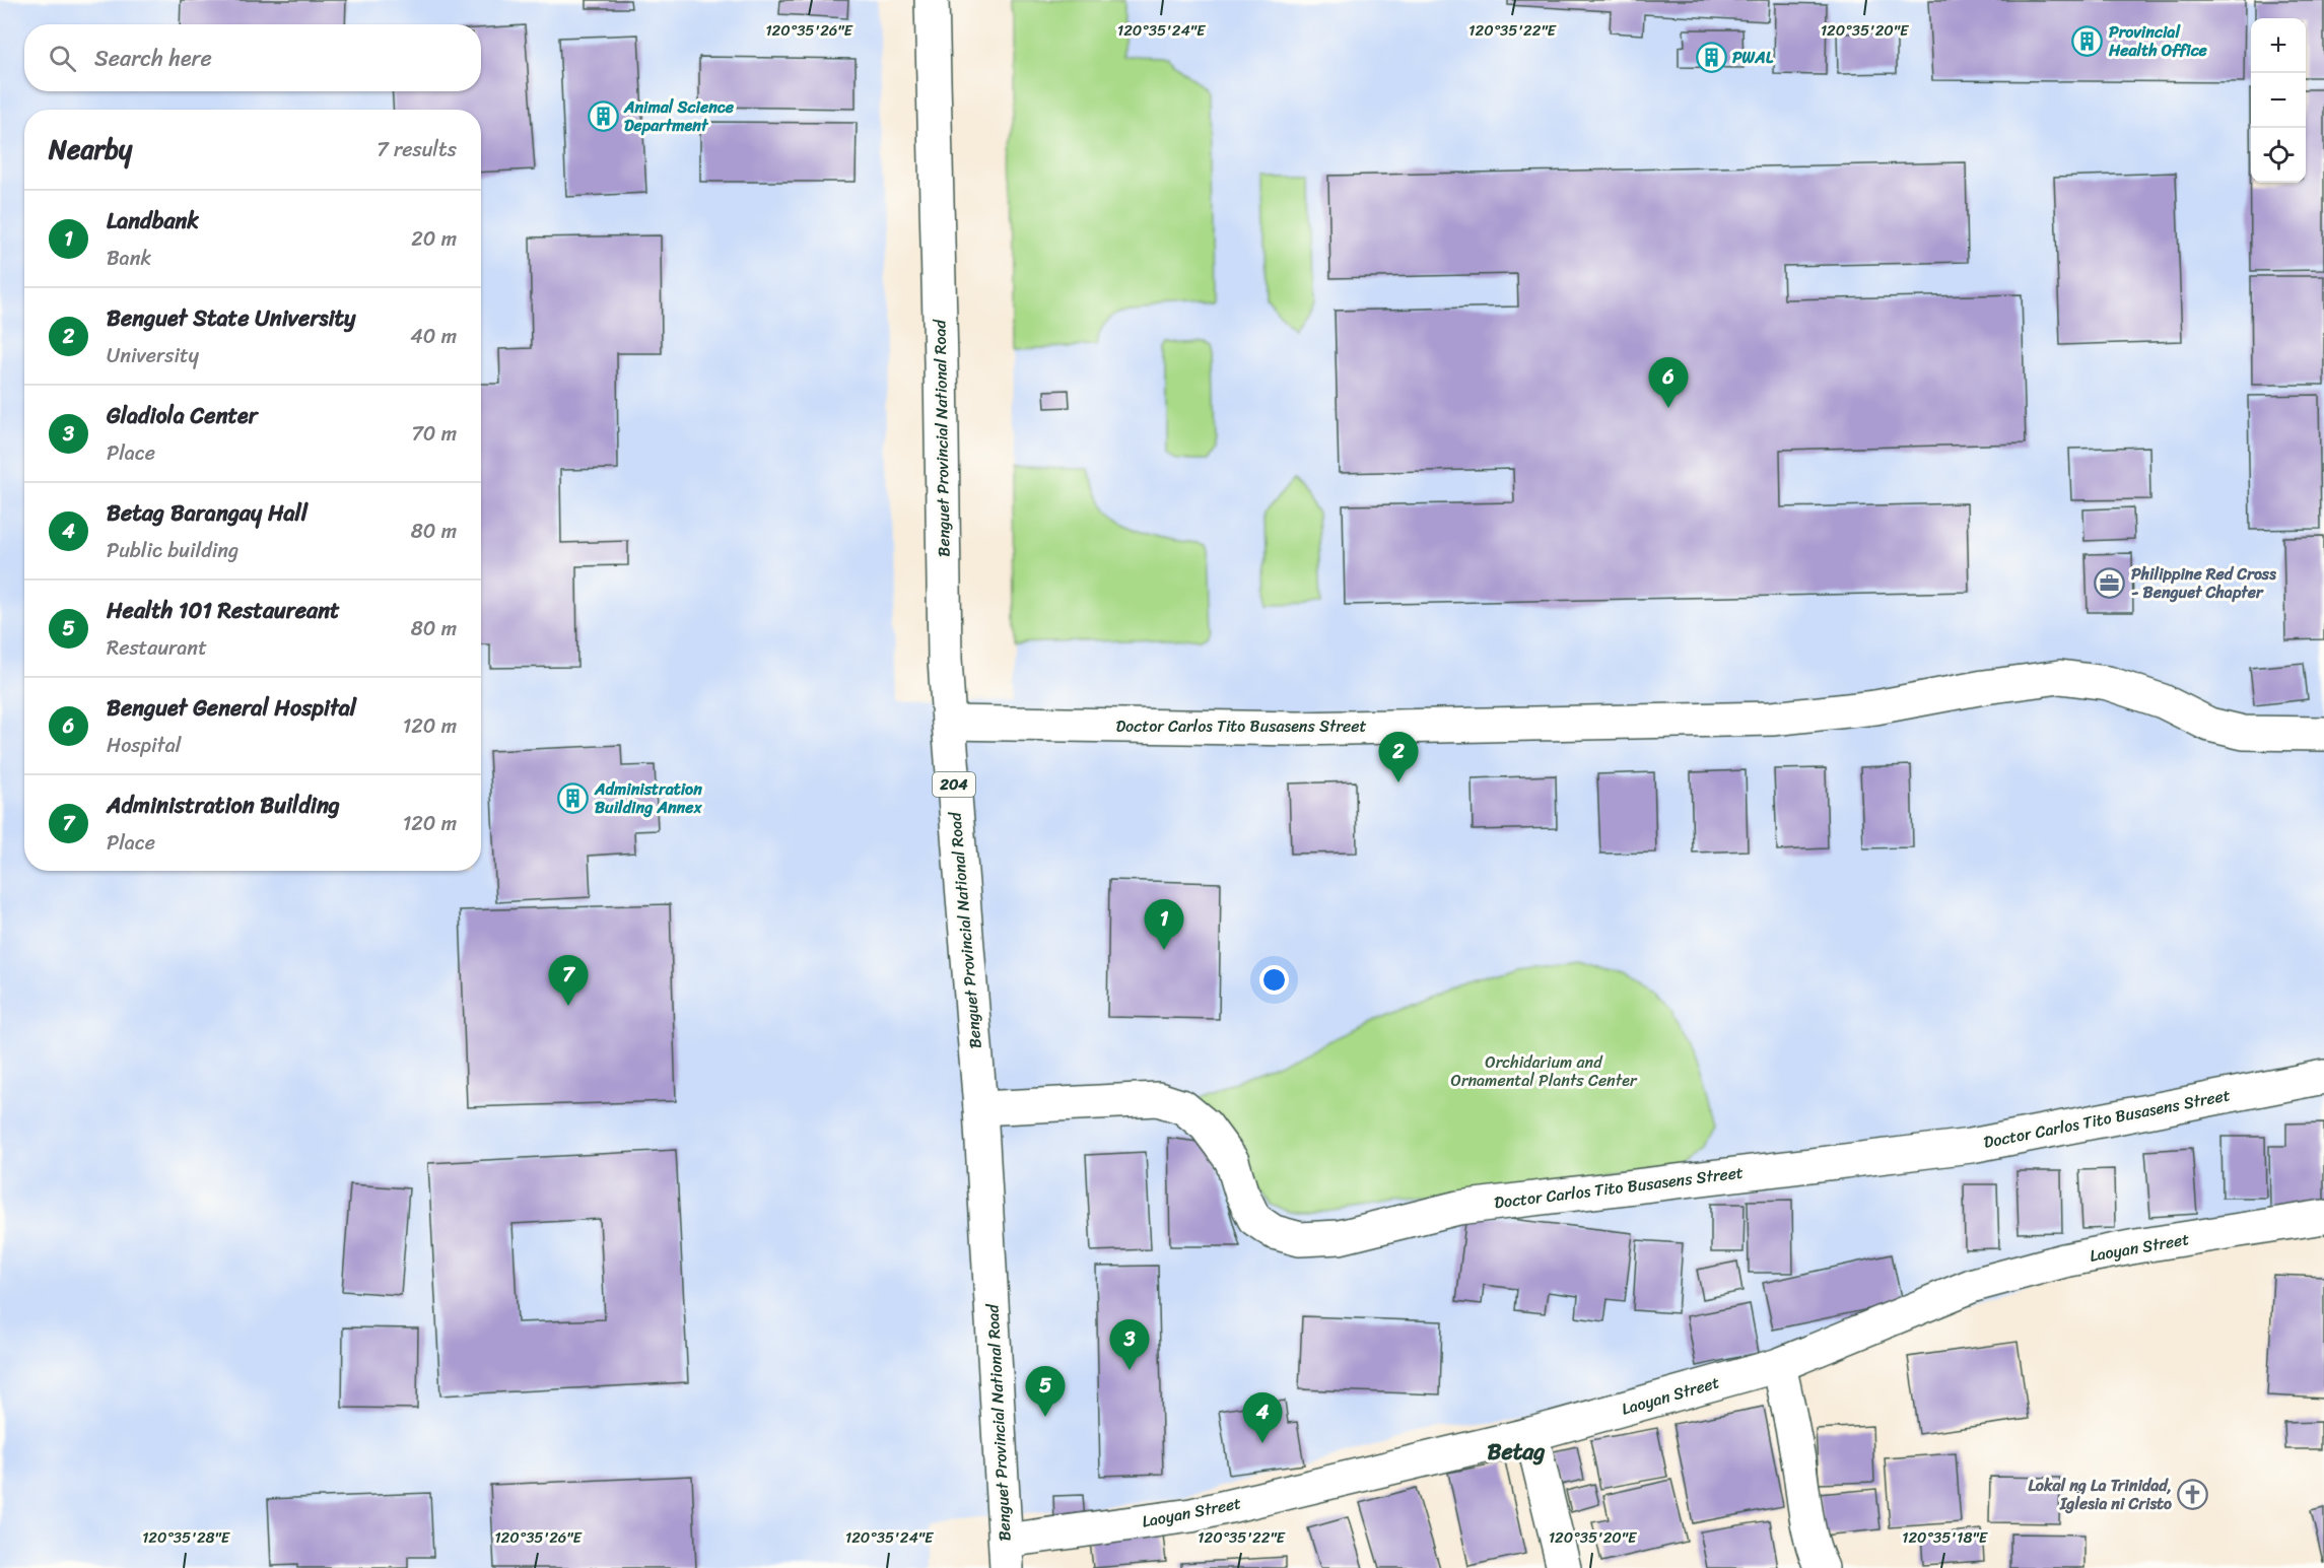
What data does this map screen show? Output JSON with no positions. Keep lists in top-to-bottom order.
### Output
{
  "streets": {
    "main road": [
      "Benguet Provincial National Road",
      "Doctor Carlos Tito Busasens Street",
      "204",
      "Laoyan Street"
    ]
  },
  "crossings": [
    ["Benguet Provincial National Road", "Doctor Carlos Tito Busasens Street"],
    ["Benguet Provincial National Road", "Laoyan Street"]
  ],
  "districts": ["Betag"],
  "parks": ["Orchidarium and Ornamental Plants Center"],
  "places": {
    "building": [
      "Provincial Health Office",
      "PWAL",
      "Animal Science Department",
      "Administration Building Annex"
    ],
    "office": ["Philippine Red Cross - Benguet Chapter"],
    "church": ["Lokal ng La Trinidad, Iglesia ni Cristo"]
  },
  "page": {
    "map_buttons": ["+", "−"],
    "search": "Search here",
    "heading": ["Nearby", "7 results"],
    "list": [
      {
        "mark": "1",
        "name": "Landbank",
        "note": "Bank",
        "value": "20 m"
      },
      {
        "mark": "2",
        "name": "Benguet State University",
        "note": "University",
        "value": "40 m"
      },
      {
        "mark": "3",
        "name": "Gladiola Center",
        "note": "Place",
        "value": "70 m"
      },
      {
        "mark": "4",
        "name": "Betag Barangay Hall",
        "note": "Public building",
        "value": "80 m"
      },
      {
        "mark": "5",
        "name": "Health 101 Restaureant",
        "note": "Restaurant",
        "value": "80 m"
      },
      {
        "mark": "6",
        "name": "Benguet General Hospital",
        "note": "Hospital",
        "value": "120 m"
      },
      {
        "mark": "7",
        "name": "Administration Building",
        "note": "Place",
        "value": "120 m"
      }
    ],
    "pins": [
      "6",
      "2",
      "1",
      "7",
      "3",
      "5",
      "4"
    ]
  },
  "coordinates": [
    "120°35'26\"E",
    "120°35'24\"E",
    "120°35'22\"E",
    "120°35'20\"E",
    "120°35'28\"E",
    "120°35'18\"E"
  ]
}
